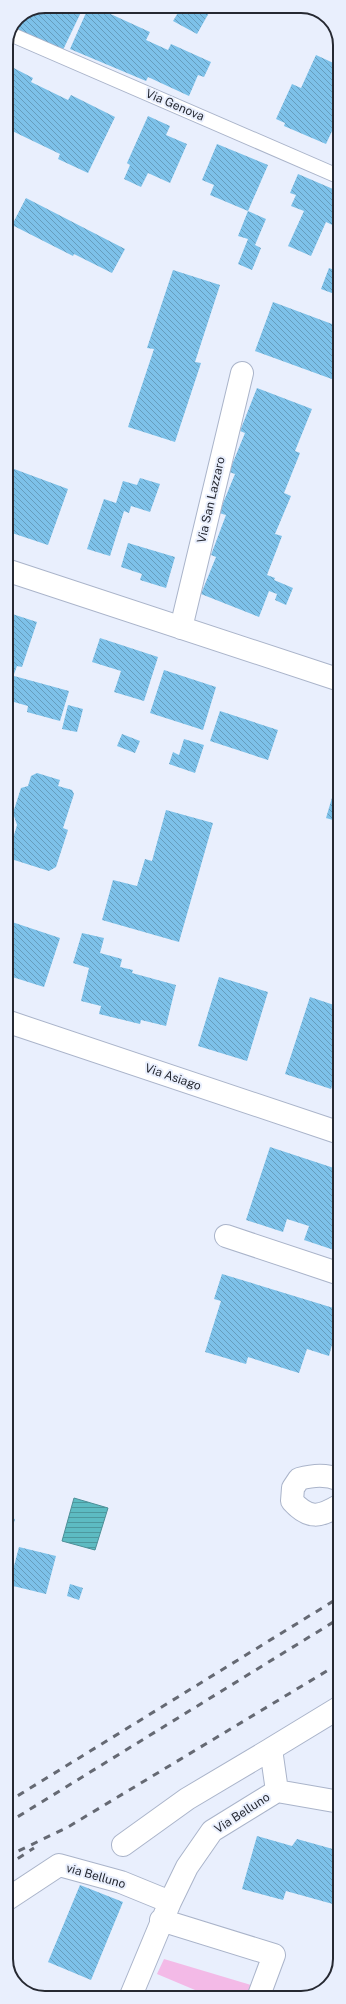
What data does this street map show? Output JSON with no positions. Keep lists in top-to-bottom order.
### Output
{
  "streets": {
    "street": [
      "Via San Lazzaro",
      "Via Asiago",
      "Via Belluno",
      "via Belluno"
    ],
    "lane": ["Via Genova"]
  },
  "crossings": [
    ["Via Belluno", "via Belluno"]
  ]
}
